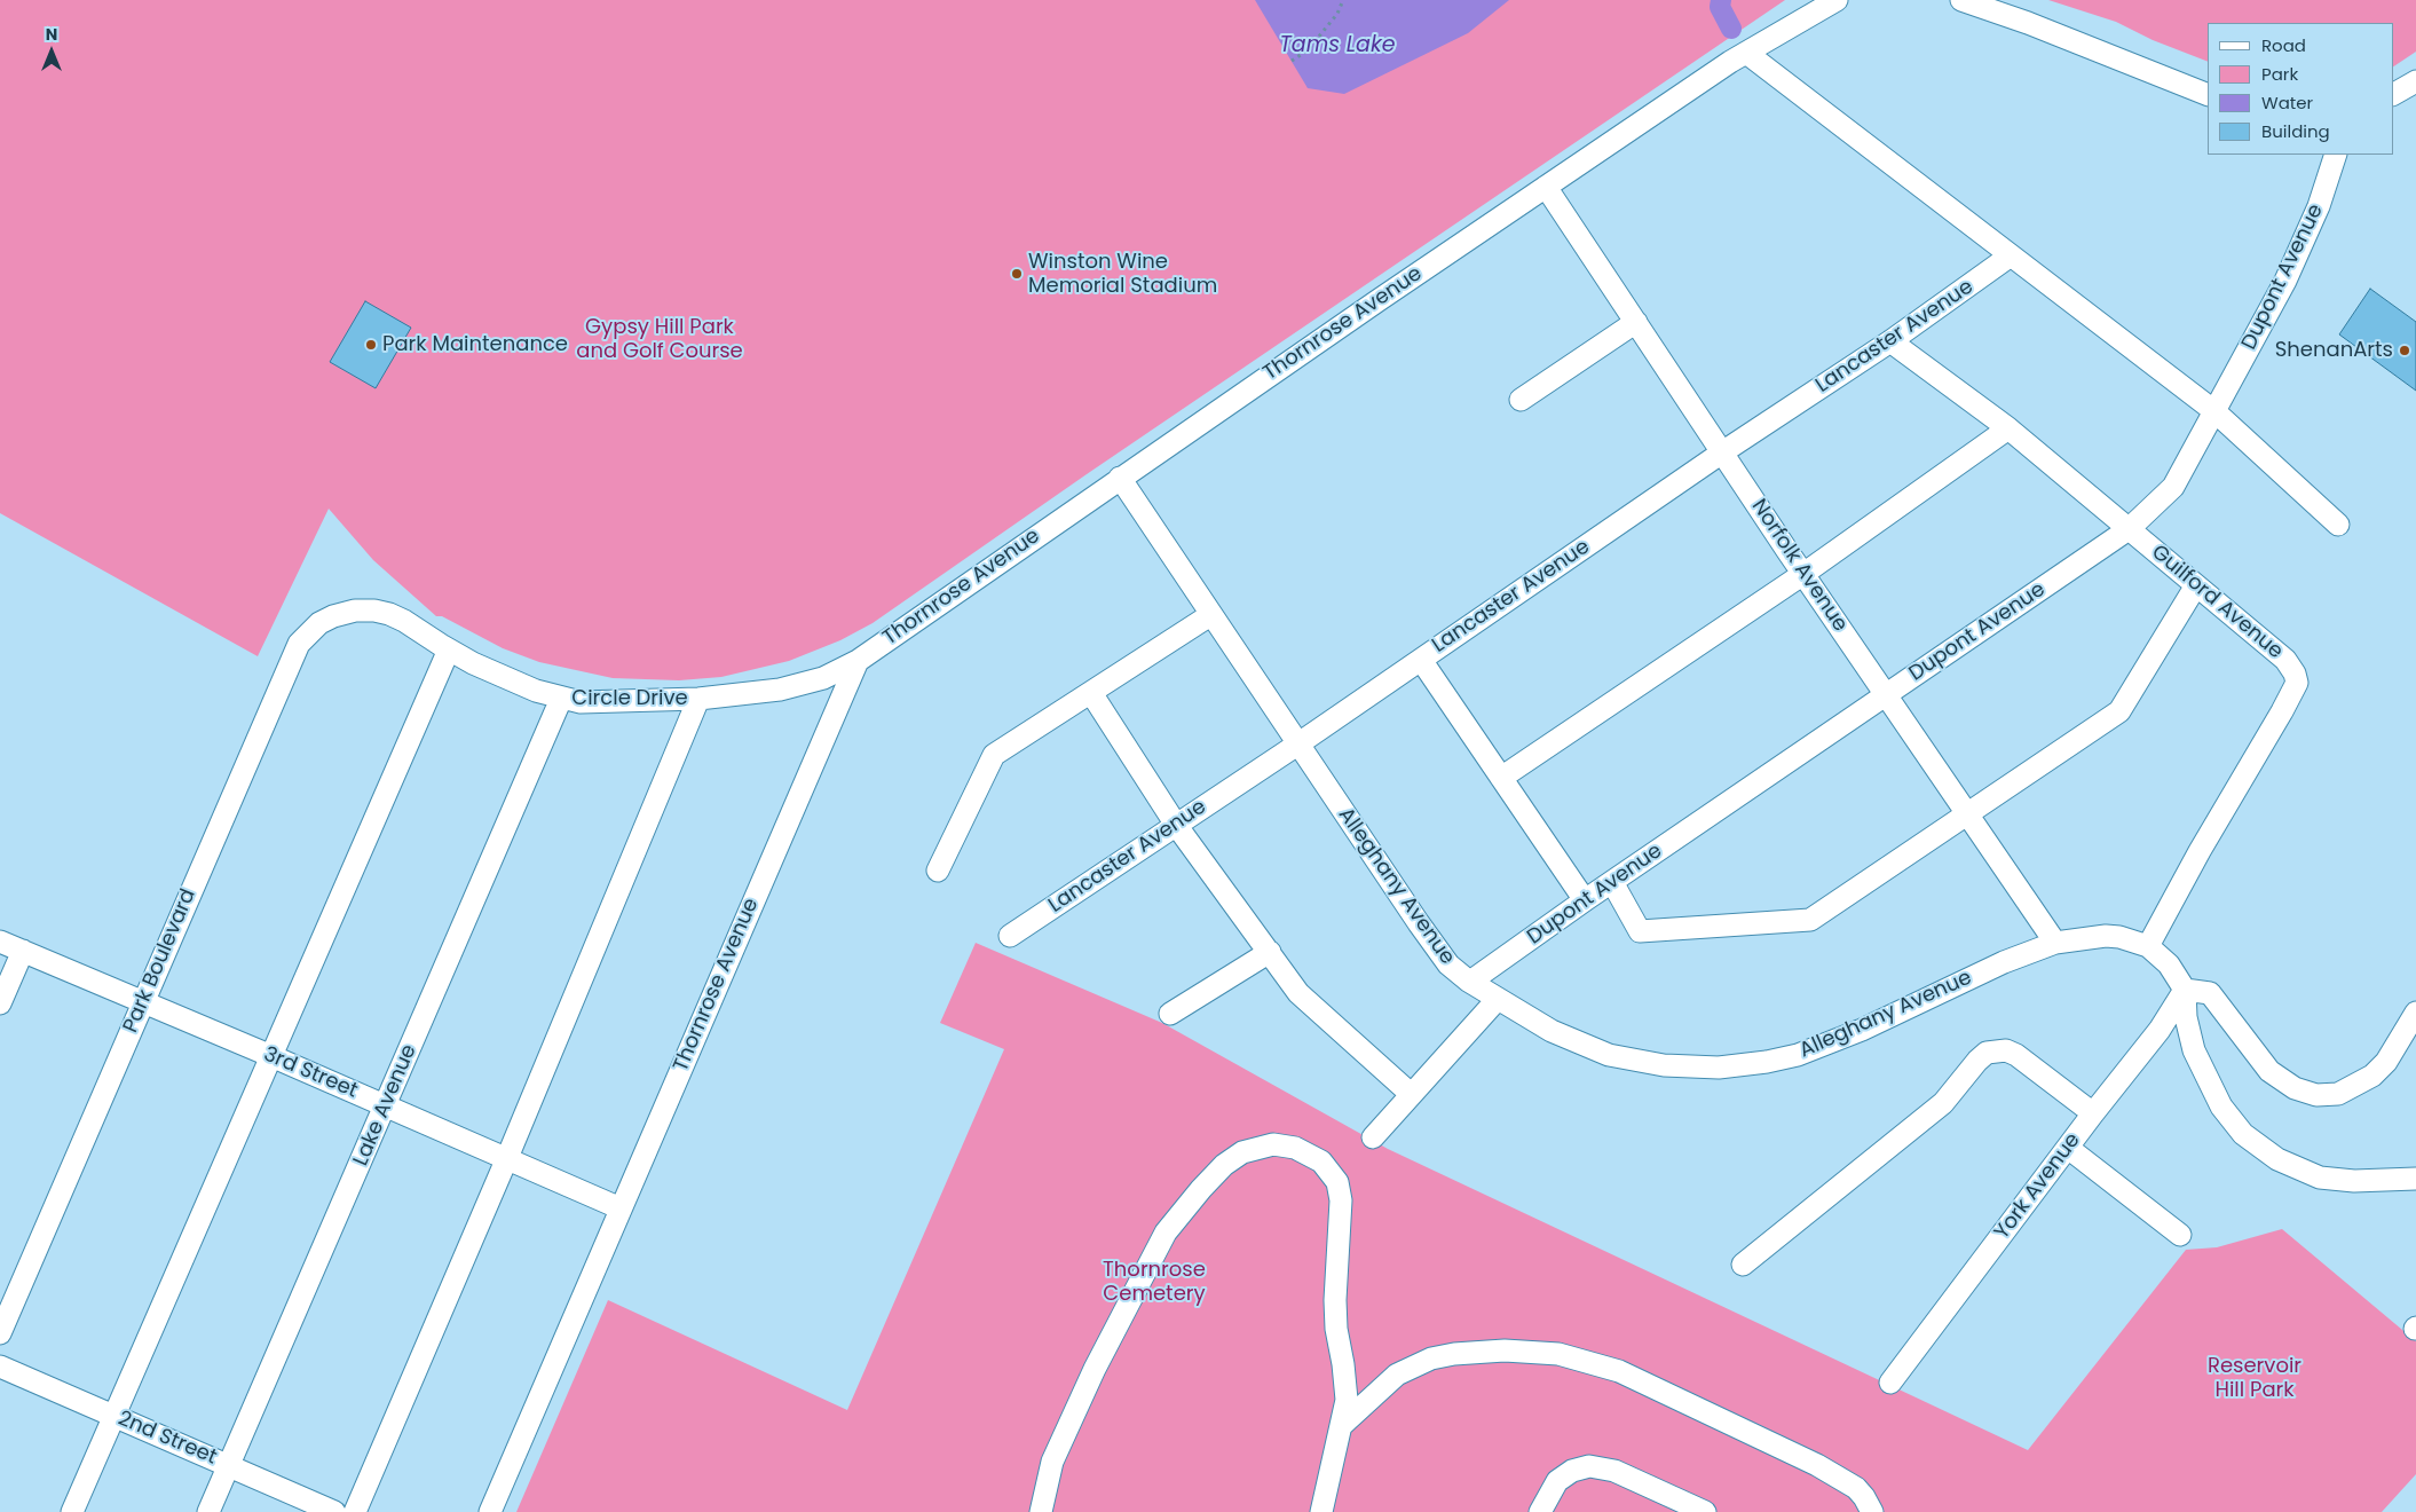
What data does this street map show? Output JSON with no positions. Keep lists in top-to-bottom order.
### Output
{
  "streets": {
    "street": [
      "Dupont Avenue",
      "Thornrose Avenue",
      "Lancaster Avenue",
      "Norfolk Avenue",
      "Guilford Avenue",
      "Circle Drive",
      "Alleghany Avenue",
      "Park Boulevard",
      "3rd Street",
      "Lake Avenue",
      "York Avenue",
      "2nd Street"
    ]
  },
  "crossings": [
    ["Dupont Avenue", "Norfolk Avenue"],
    ["Dupont Avenue", "Guilford Avenue"],
    ["Dupont Avenue", "Alleghany Avenue"],
    ["Thornrose Avenue", "Norfolk Avenue"],
    ["Thornrose Avenue", "Circle Drive"],
    ["Thornrose Avenue", "Alleghany Avenue"],
    ["Thornrose Avenue", "3rd Street"],
    ["Lancaster Avenue", "Norfolk Avenue"],
    ["Lancaster Avenue", "Guilford Avenue"],
    ["Lancaster Avenue", "Alleghany Avenue"],
    ["Norfolk Avenue", "Alleghany Avenue"],
    ["Guilford Avenue", "Alleghany Avenue"],
    ["Circle Drive", "Park Boulevard"],
    ["Circle Drive", "Lake Avenue"],
    ["Alleghany Avenue", "York Avenue"],
    ["Park Boulevard", "3rd Street"],
    ["3rd Street", "Lake Avenue"],
    ["Lake Avenue", "2nd Street"]
  ],
  "water": ["Tams Lake"],
  "parks": ["Gypsy Hill Park and Golf Course", "Thornrose Cemetery", "Reservoir Hill Park"],
  "places": ["Winston Wine Memorial Stadium", "Park Maintenance", "ShenanArts"],
  "legend": [
    "Road",
    "Park",
    "Water",
    "Building"
  ],
  "north": "top"
}
